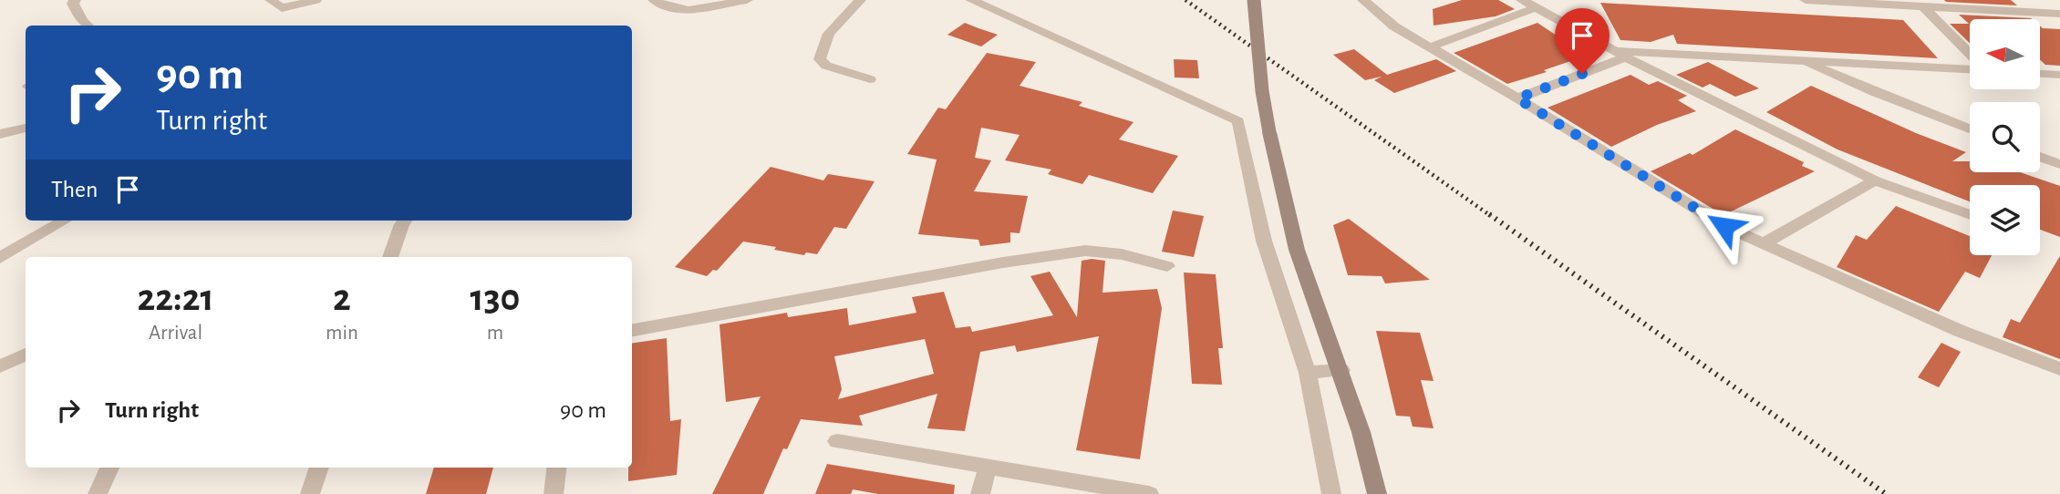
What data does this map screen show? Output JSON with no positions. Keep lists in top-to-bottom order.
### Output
{
  "north": "left",
  "page": {
    "turn": ["90 m", "Turn right"],
    "then": "Then",
    "eta": [
      "22:21",
      "Arrival",
      "2",
      "min",
      "130",
      "m"
    ],
    "list": [
      {
        "name": "Turn right",
        "value": "90 m"
      }
    ]
  }
}
